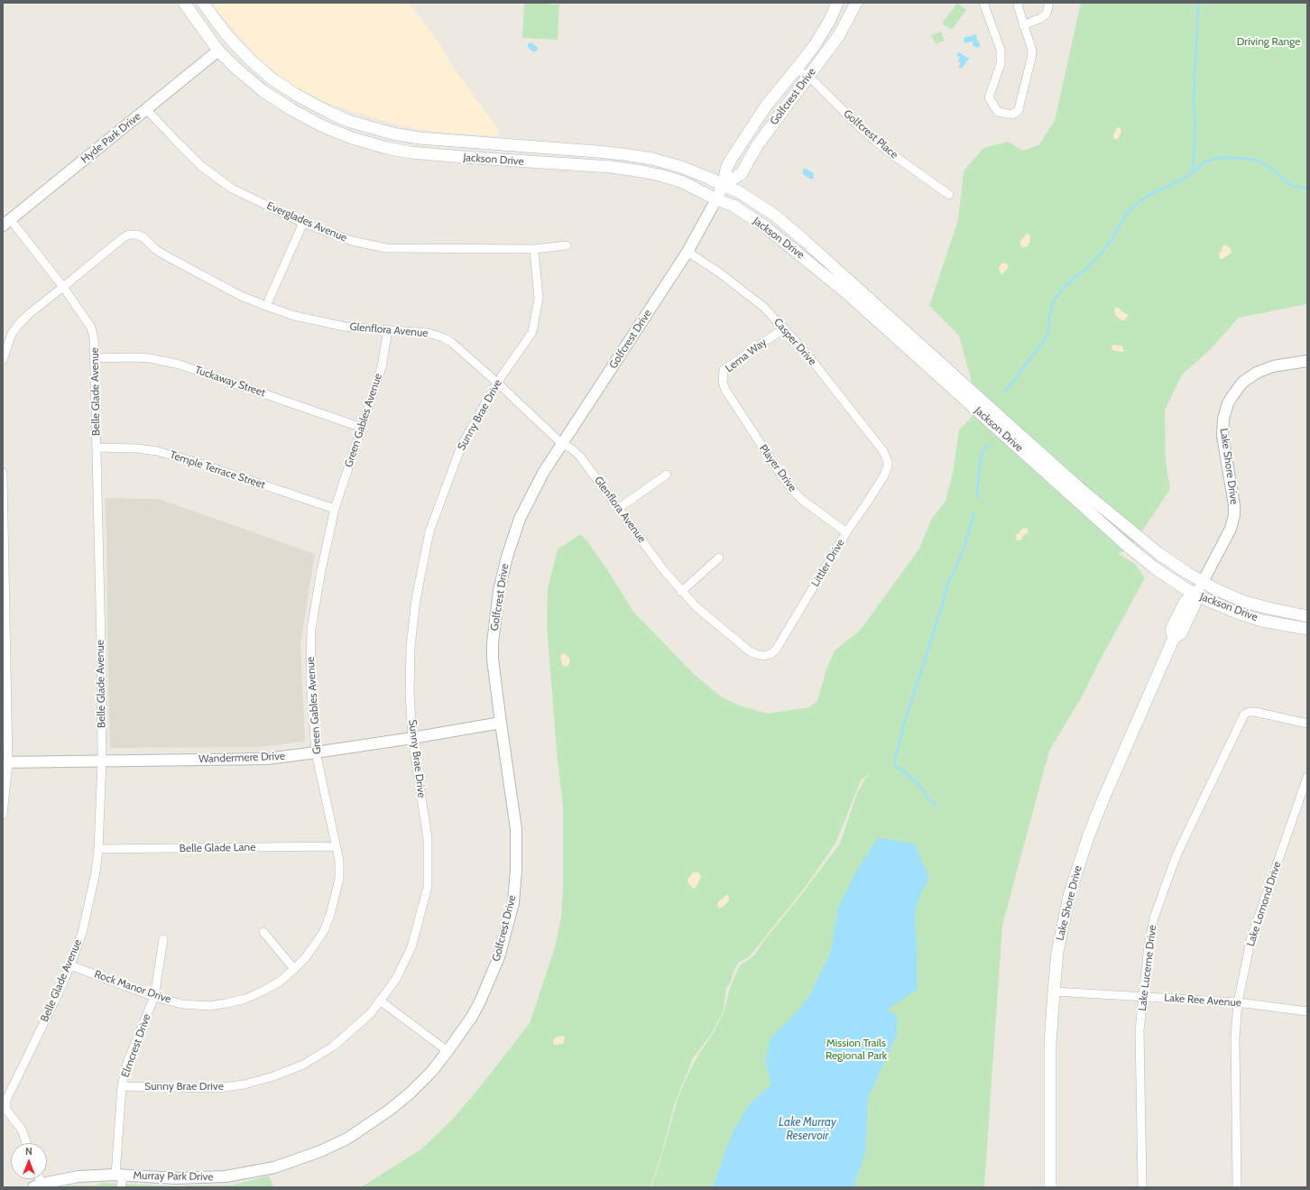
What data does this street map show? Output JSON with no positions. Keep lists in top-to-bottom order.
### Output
{
  "streets": {
    "main road": ["Golfcrest Drive", "Jackson Drive", "Lake Shore Drive"],
    "street": [
      "Golfcrest Place",
      "Hyde Park Drive",
      "Everglades Avenue",
      "Glenflora Avenue",
      "Casper Drive",
      "Lema Way",
      "Tuckaway Street",
      "Belle Glade Avenue",
      "Sunny Brae Drive",
      "Green Gables Avenue",
      "Player Drive",
      "Temple Terrace Street",
      "Littler Drive",
      "Wandermere Drive",
      "Belle Glade Lane",
      "Lake Lomond Drive",
      "Lake Lucerne Drive",
      "Rock Manor Drive",
      "Lake Ree Avenue",
      "Elmcrest Drive",
      "Murray Park Drive"
    ]
  },
  "crossings": [
    ["Golfcrest Drive", "Golfcrest Place"],
    ["Golfcrest Drive", "Jackson Drive"],
    ["Golfcrest Drive", "Glenflora Avenue"],
    ["Golfcrest Drive", "Casper Drive"],
    ["Golfcrest Drive", "Wandermere Drive"],
    ["Golfcrest Drive", "Murray Park Drive"],
    ["Hyde Park Drive", "Jackson Drive"],
    ["Hyde Park Drive", "Everglades Avenue"],
    ["Hyde Park Drive", "Belle Glade Avenue"],
    ["Jackson Drive", "Lake Shore Drive"],
    ["Everglades Avenue", "Sunny Brae Drive"],
    ["Glenflora Avenue", "Belle Glade Avenue"],
    ["Glenflora Avenue", "Sunny Brae Drive"],
    ["Glenflora Avenue", "Green Gables Avenue"],
    ["Glenflora Avenue", "Littler Drive"],
    ["Casper Drive", "Lema Way"],
    ["Casper Drive", "Littler Drive"],
    ["Lema Way", "Player Drive"],
    ["Tuckaway Street", "Belle Glade Avenue"],
    ["Tuckaway Street", "Green Gables Avenue"],
    ["Belle Glade Avenue", "Temple Terrace Street"],
    ["Belle Glade Avenue", "Wandermere Drive"],
    ["Belle Glade Avenue", "Belle Glade Lane"],
    ["Belle Glade Avenue", "Rock Manor Drive"],
    ["Sunny Brae Drive", "Wandermere Drive"],
    ["Sunny Brae Drive", "Elmcrest Drive"],
    ["Green Gables Avenue", "Temple Terrace Street"],
    ["Green Gables Avenue", "Wandermere Drive"],
    ["Green Gables Avenue", "Belle Glade Lane"],
    ["Green Gables Avenue", "Rock Manor Drive"],
    ["Lake Shore Drive", "Lake Ree Avenue"],
    ["Player Drive", "Littler Drive"],
    ["Lake Lomond Drive", "Lake Ree Avenue"],
    ["Lake Lucerne Drive", "Lake Ree Avenue"],
    ["Rock Manor Drive", "Elmcrest Drive"],
    ["Elmcrest Drive", "Murray Park Drive"]
  ],
  "water": ["Lake Murray Reservoir"],
  "parks": ["Driving Range", "Mission Trails Regional Park"],
  "north": "top"
}
